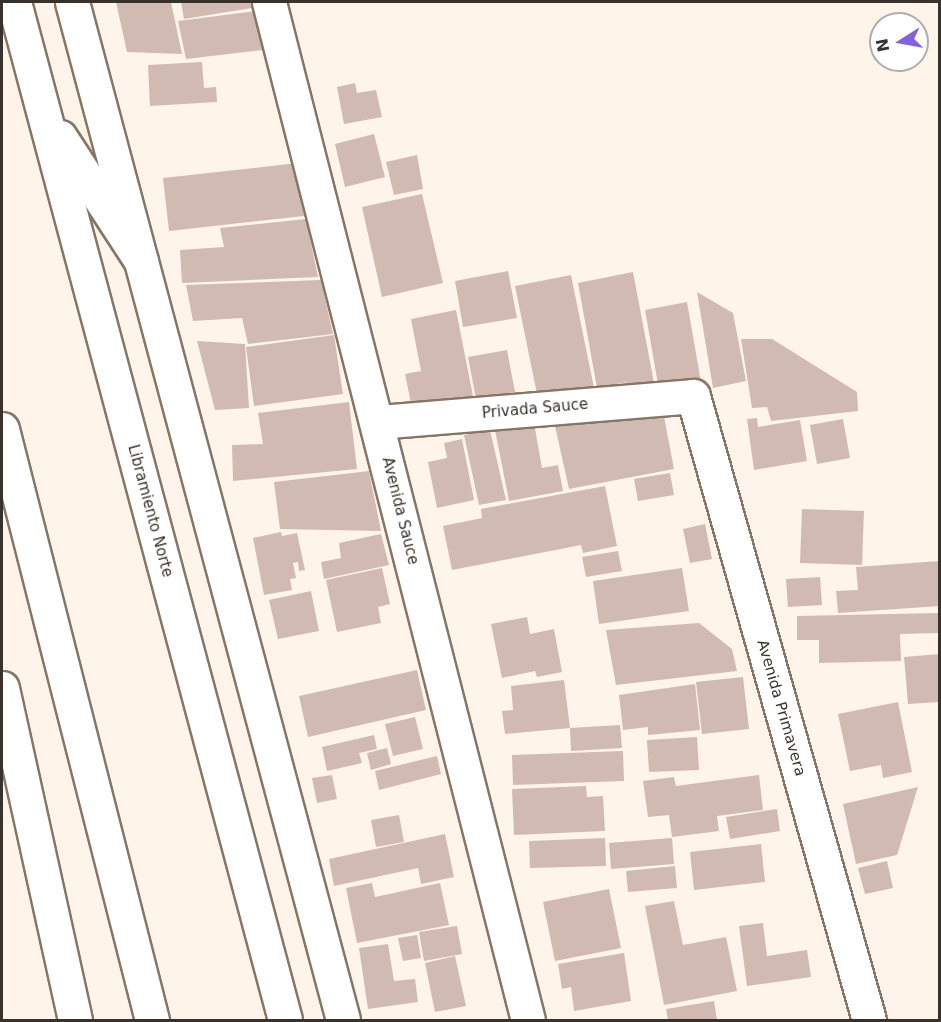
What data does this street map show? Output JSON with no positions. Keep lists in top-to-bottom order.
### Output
{
  "streets": {
    "main road": [
      "Privada Sauce",
      "Libramiento Norte",
      "Avenida Sauce",
      "Avenida Primavera"
    ]
  },
  "crossings": [
    ["Privada Sauce", "Avenida Sauce"],
    ["Privada Sauce", "Avenida Primavera"]
  ],
  "north": "left"
}
